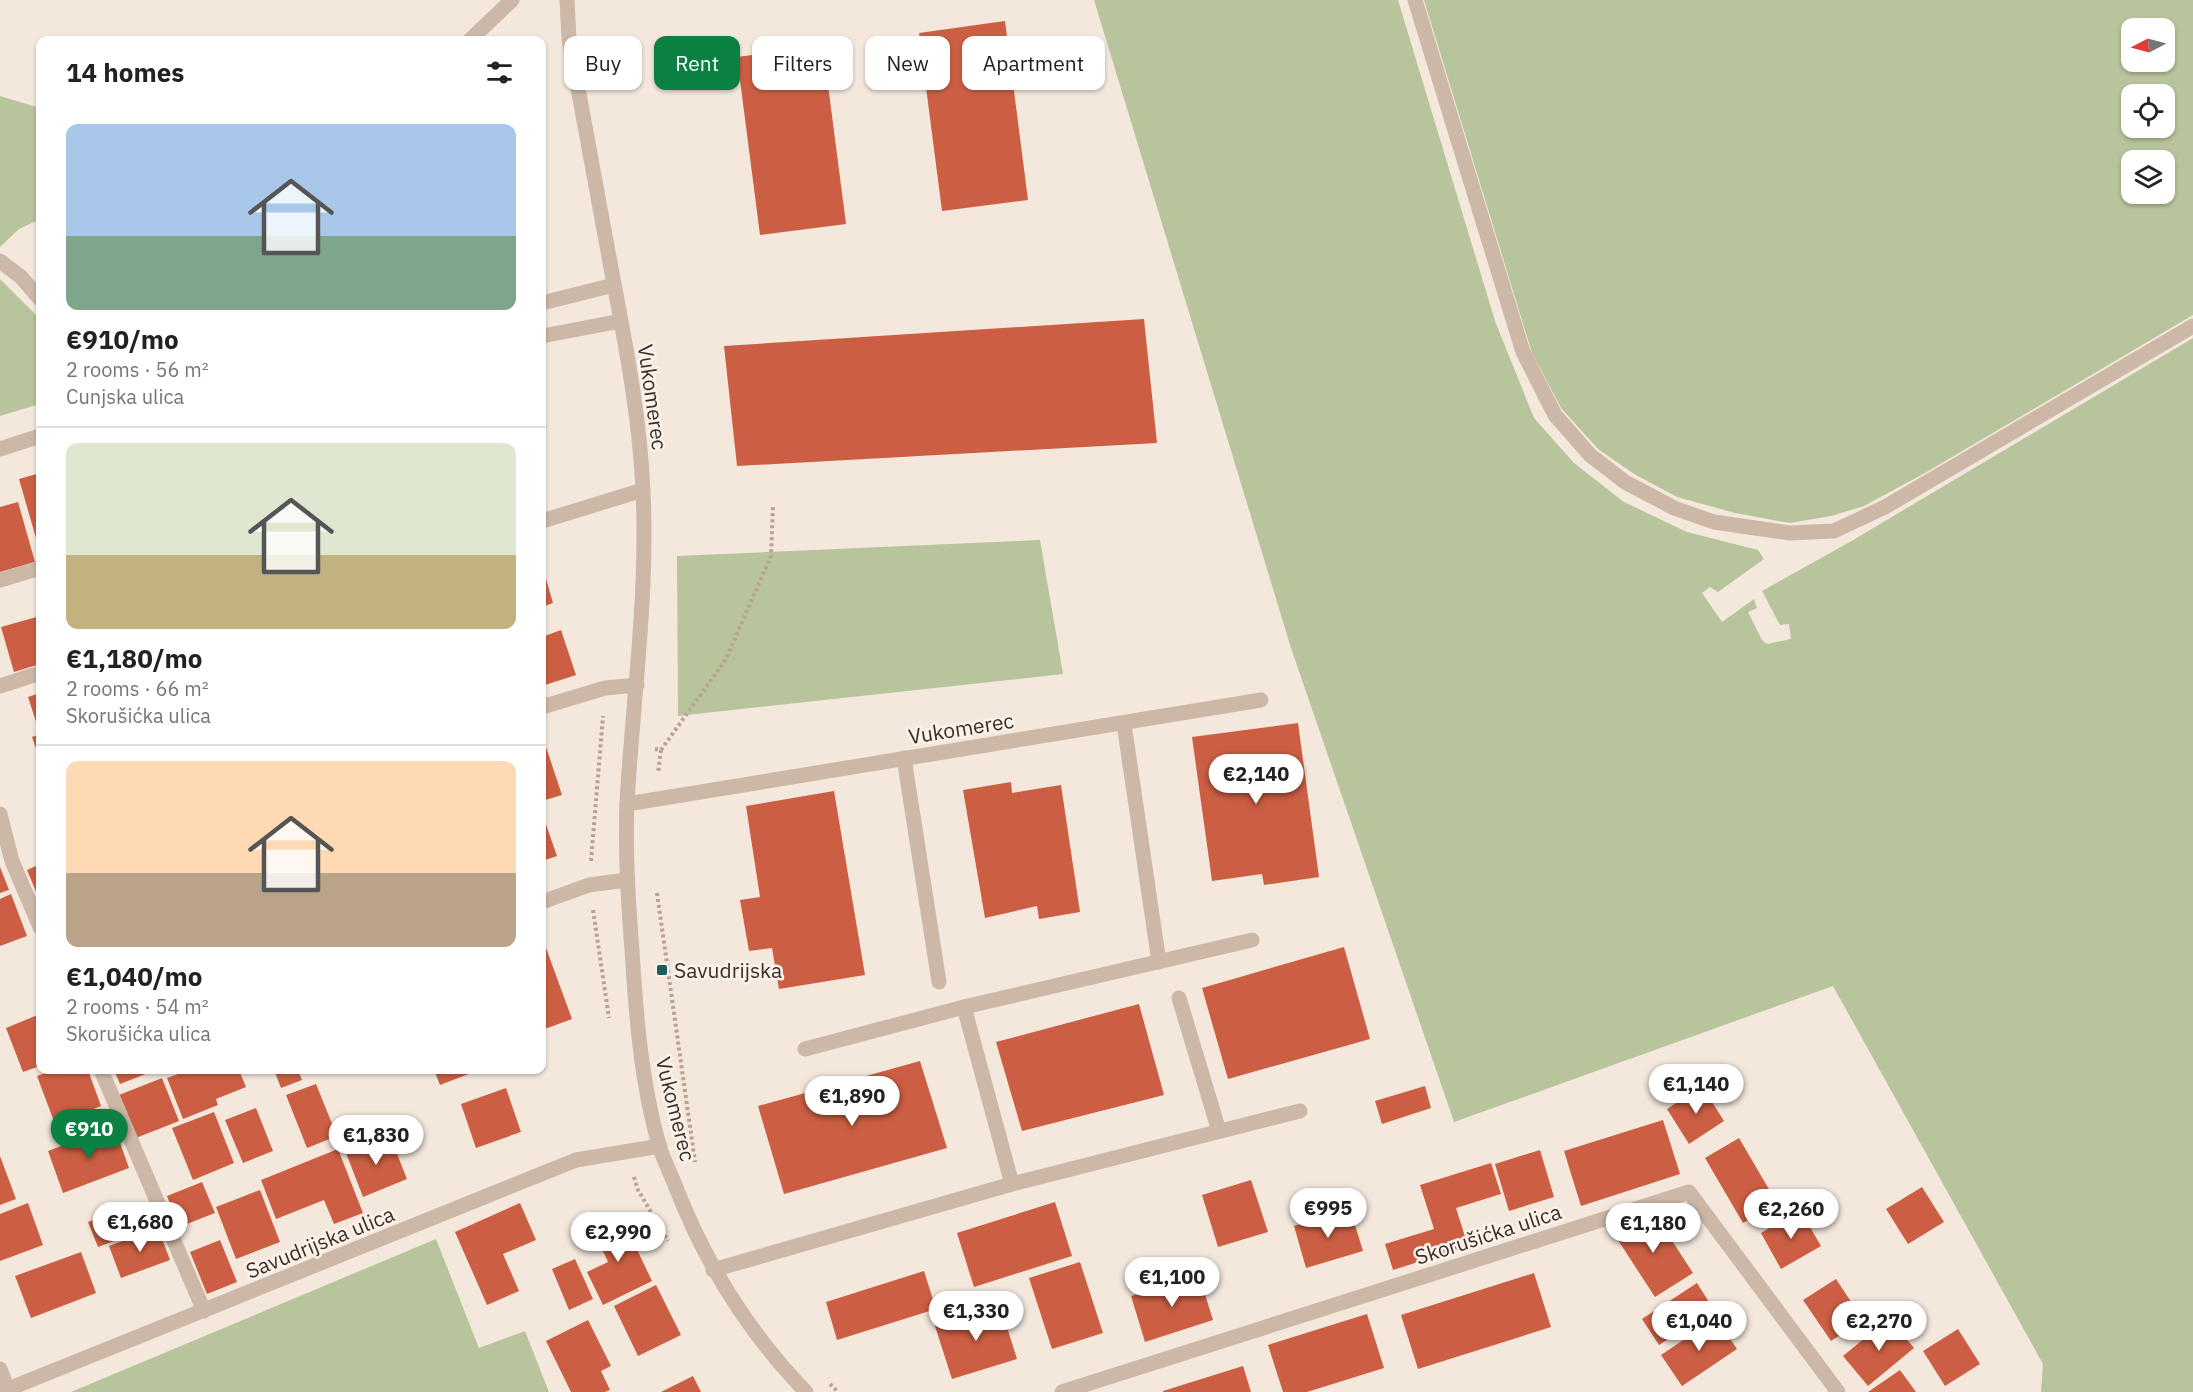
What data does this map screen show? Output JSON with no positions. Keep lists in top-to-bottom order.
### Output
{
  "streets": {
    "street": ["Vukomerec", "Skorušićka ulica", "Savudrijska ulica"]
  },
  "crossings": [
    ["Vukomerec", "Savudrijska ulica"]
  ],
  "places": {
    "transit": ["Savudrijska"]
  },
  "north": "left",
  "page": {
    "chip": [
      "Buy",
      "Rent",
      "Filters",
      "New",
      "Apartment"
    ],
    "heading": "14 homes",
    "list": [
      {
        "name": "€910/mo",
        "note": "2 rooms · 56 m² · Cunjska ulica"
      },
      {
        "name": "€1,180/mo",
        "note": "2 rooms · 66 m² · Skorušićka ulica"
      },
      {
        "name": "€1,040/mo",
        "note": "2 rooms · 54 m² · Skorušićka ulica"
      }
    ],
    "price": [
      "€2,140",
      "€1,140",
      "€1,890",
      "€910",
      "€1,830",
      "€995",
      "€2,260",
      "€1,680",
      "€1,180",
      "€2,990",
      "€1,100",
      "€1,330",
      "€1,040",
      "€2,270"
    ]
  }
}
